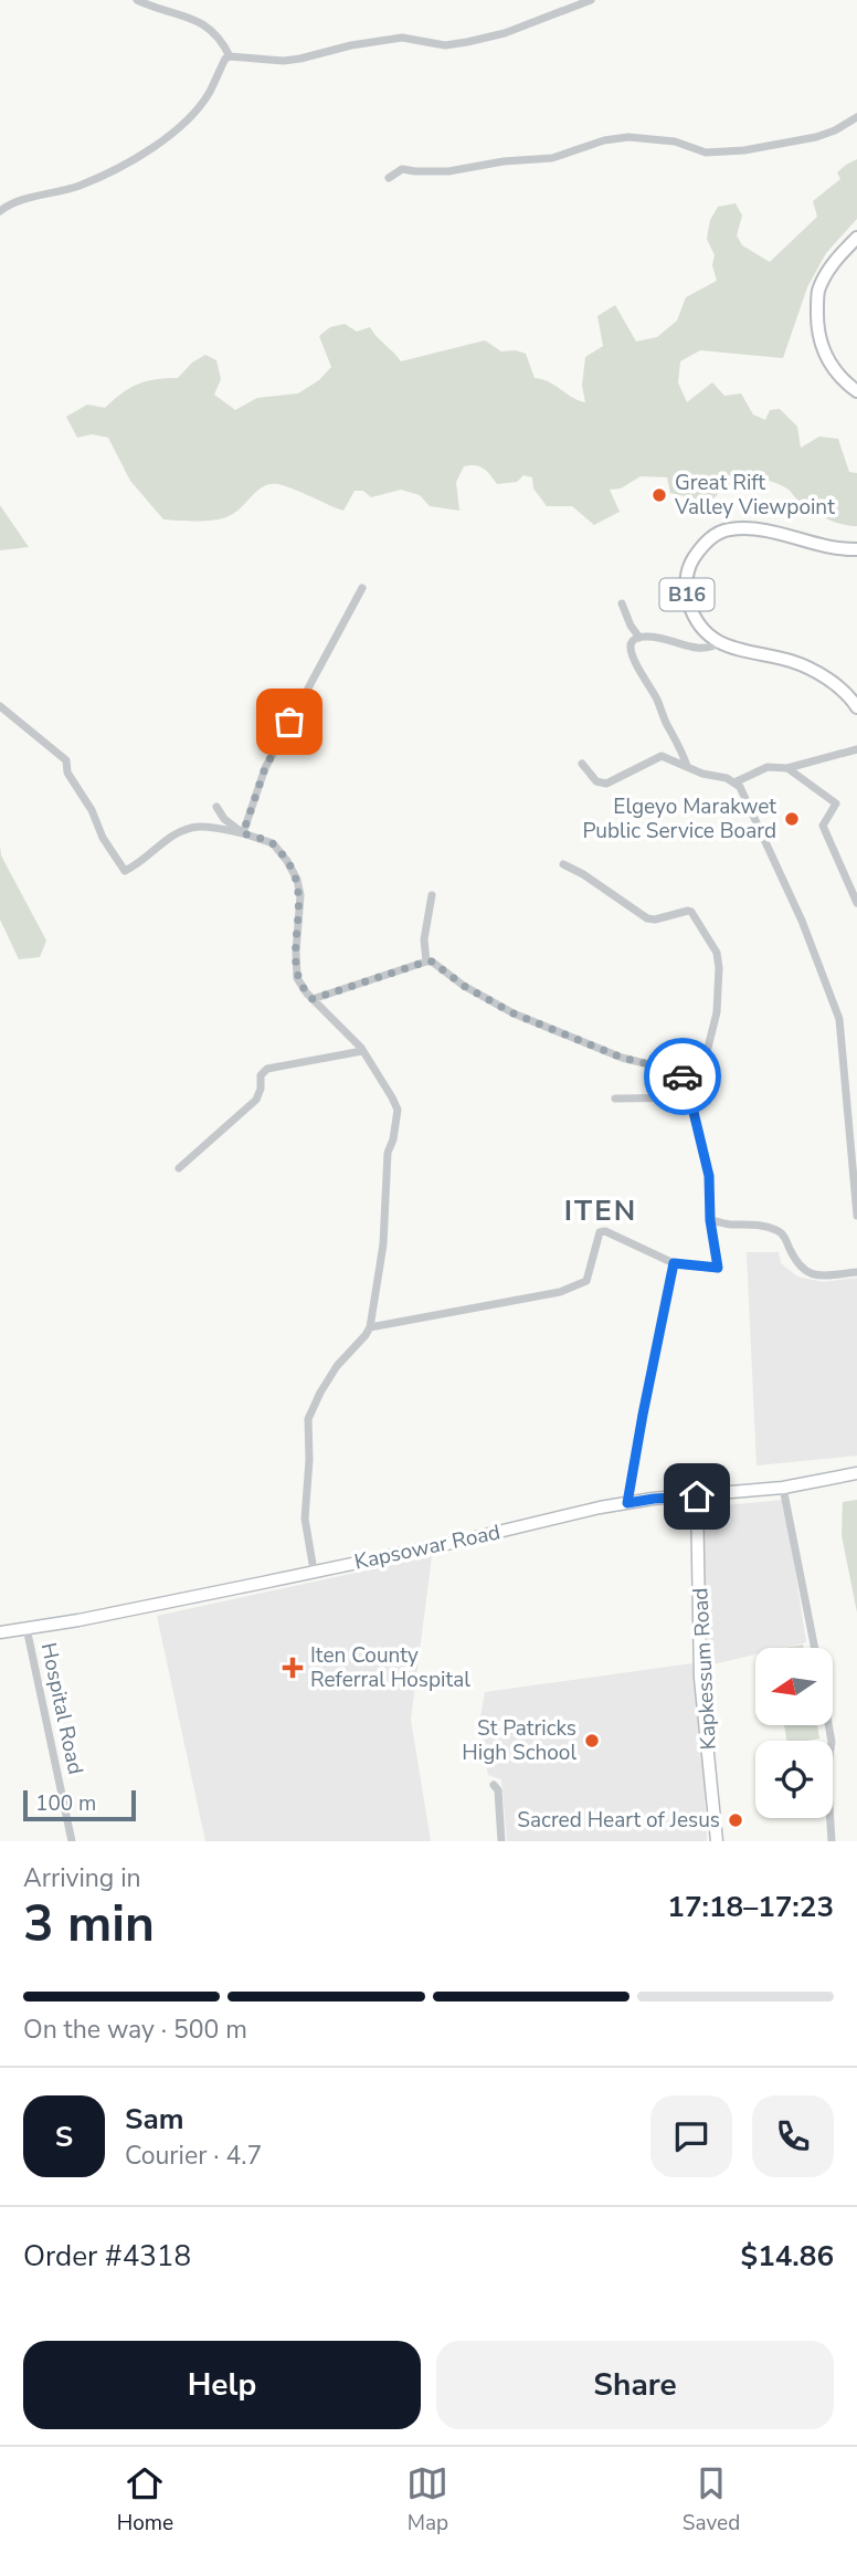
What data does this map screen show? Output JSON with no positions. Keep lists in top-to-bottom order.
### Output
{
  "streets": {
    "main road": ["B16", "Kapsowar Road", "Kapkessum Road"],
    "street": ["Hospital Road"]
  },
  "crossings": [
    ["Kapsowar Road", "Kapkessum Road"],
    ["Kapsowar Road", "Hospital Road"]
  ],
  "districts": ["ITEN"],
  "places": {
    "other": [
      "Great Rift Valley Viewpoint",
      "Elgeyo Marakwet Public Service Board",
      "St Patricks High School",
      "Sacred Heart of Jesus"
    ],
    "health": ["Iten County Referral Hospital"]
  },
  "scale_bar": "100 m",
  "north": "left",
  "page": {
    "scale": "100 m",
    "heading": ["3 min", "Arriving in", "17:18–17:23"],
    "panel": [
      "Sam",
      "Courier · 4.7",
      "Order #4318",
      "$14.86"
    ],
    "bar": "On the way · 500 m",
    "round": "S",
    "buttons": ["Help", "Share"],
    "tabs": ["Home", "Map", "Saved"]
  }
}
